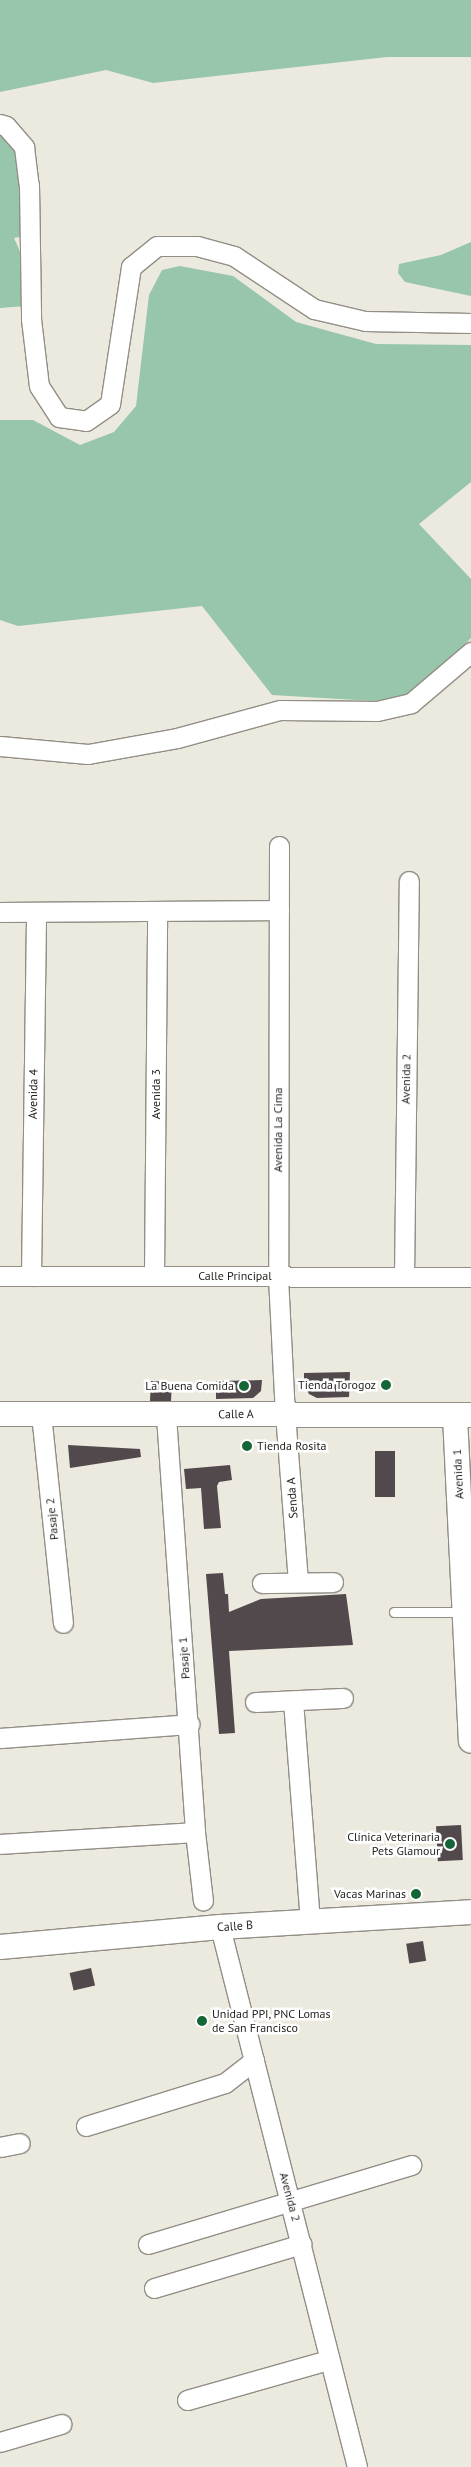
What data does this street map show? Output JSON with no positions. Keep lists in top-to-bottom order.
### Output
{
  "streets": {
    "street": [
      "Avenida 2",
      "Avenida 4",
      "Avenida 3",
      "Avenida La Cima",
      "Calle Principal",
      "Calle A",
      "Avenida 1",
      "Senda A",
      "Pasaje 2",
      "Pasaje 1",
      "Calle B"
    ]
  },
  "crossings": [
    ["Avenida 2", "Calle Principal"],
    ["Avenida 2", "Calle B"],
    ["Avenida 4", "Calle Principal"],
    ["Avenida 3", "Calle Principal"],
    ["Avenida La Cima", "Calle Principal"],
    ["Avenida La Cima", "Calle A"],
    ["Avenida La Cima", "Senda A"],
    ["Calle A", "Avenida 1"],
    ["Calle A", "Senda A"],
    ["Calle A", "Pasaje 2"],
    ["Calle A", "Pasaje 1"]
  ],
  "places": [
    "Tienda Torogoz",
    "La Buena Comida",
    "Tienda Rosita",
    "Clínica Veterinaria Pets Glamour",
    "Vacas Marinas",
    "Unidad PPI, PNC Lomas de San Francisco"
  ]
}
